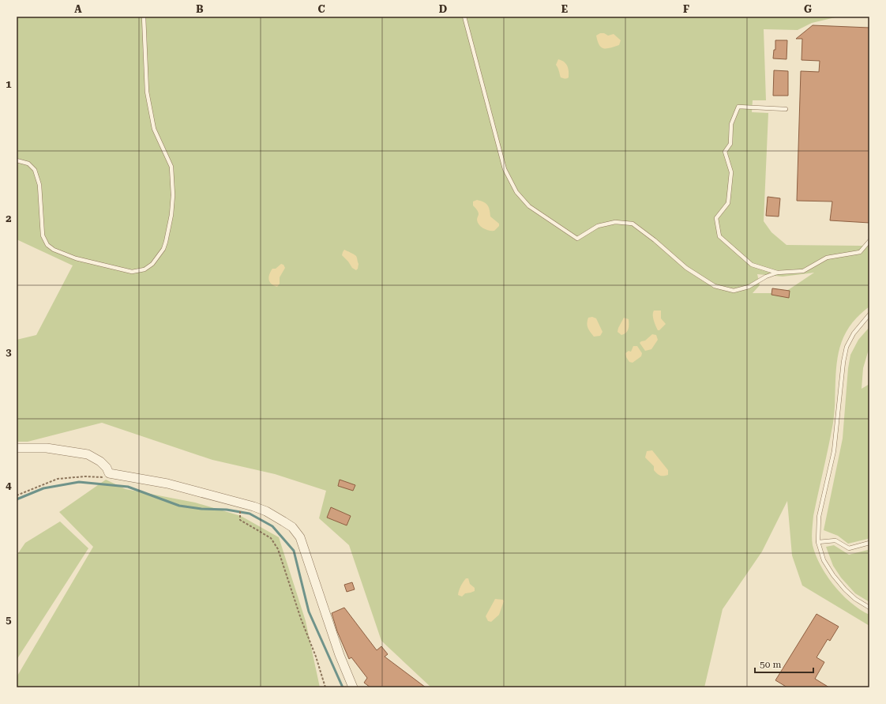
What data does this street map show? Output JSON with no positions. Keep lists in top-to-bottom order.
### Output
{
  "scale_bar": "50 m",
  "grid": {
    "columns": [
      "A",
      "B",
      "C",
      "D",
      "E",
      "F",
      "G"
    ],
    "rows": [
      "1",
      "2",
      "3",
      "4",
      "5"
    ]
  }
}
